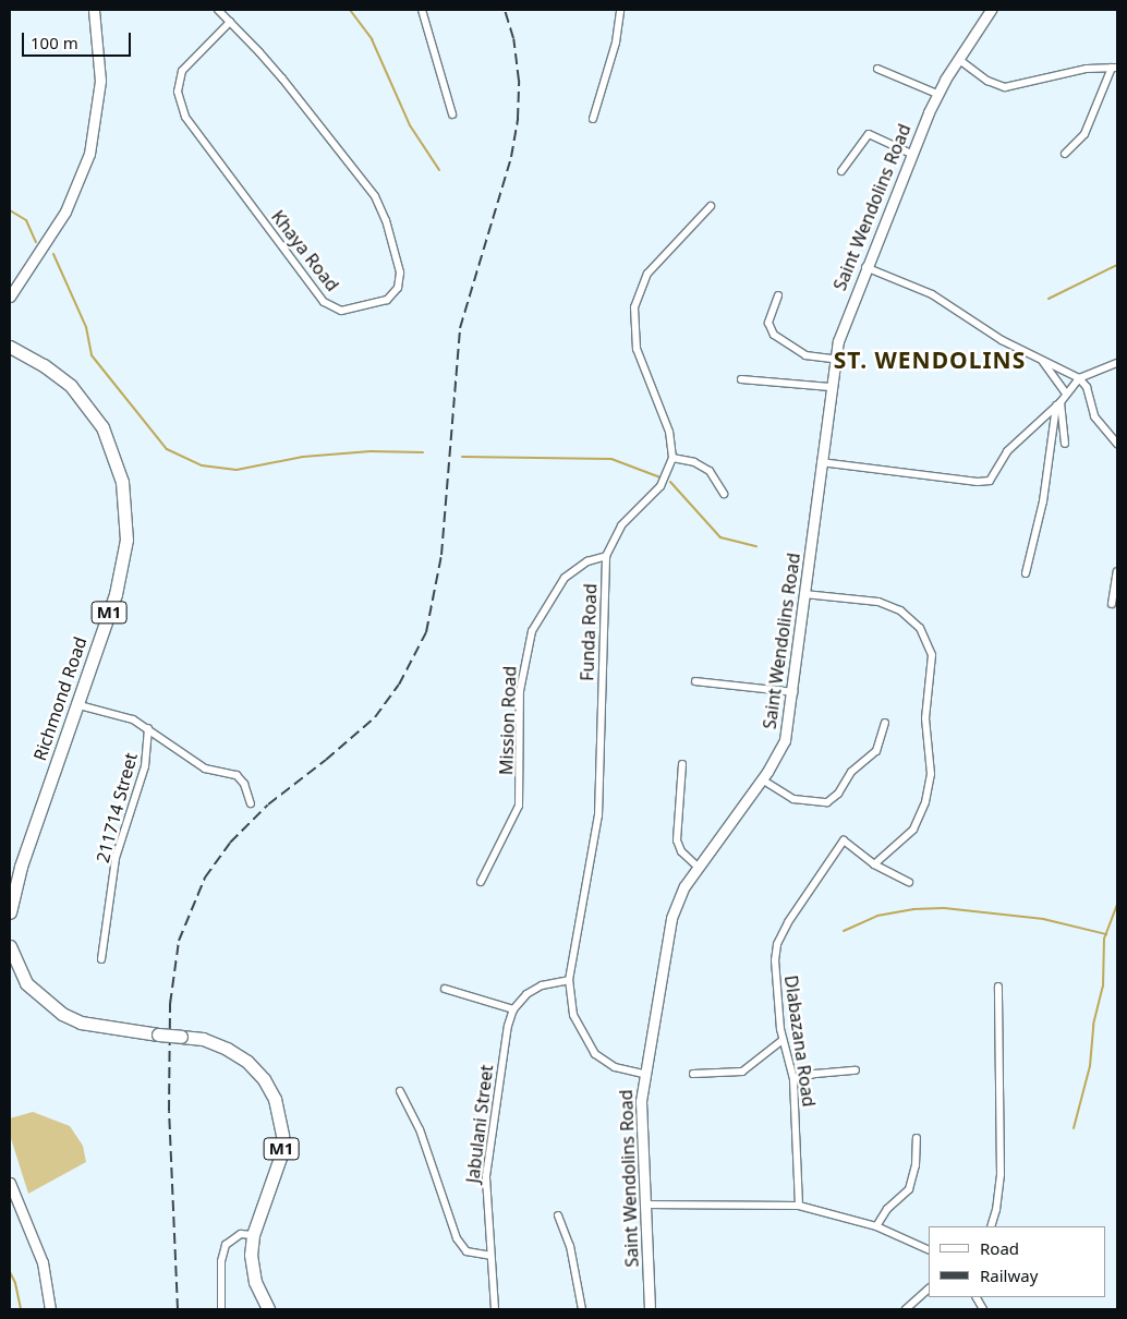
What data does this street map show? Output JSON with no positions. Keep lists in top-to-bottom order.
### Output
{
  "streets": {
    "highway": ["M1", "Richmond Road"],
    "street": [
      "Saint Wendolins Road",
      "Khaya Road",
      "Funda Road",
      "Mission Road",
      "211714 Street",
      "Dlabazana Road",
      "Jabulani Street"
    ]
  },
  "crossings": [
    ["Saint Wendolins Road", "Funda Road"],
    ["Funda Road", "Mission Road"]
  ],
  "districts": ["ST. WENDOLINS"],
  "legend": ["Road", "Railway"],
  "scale_bar": "100 m"
}
